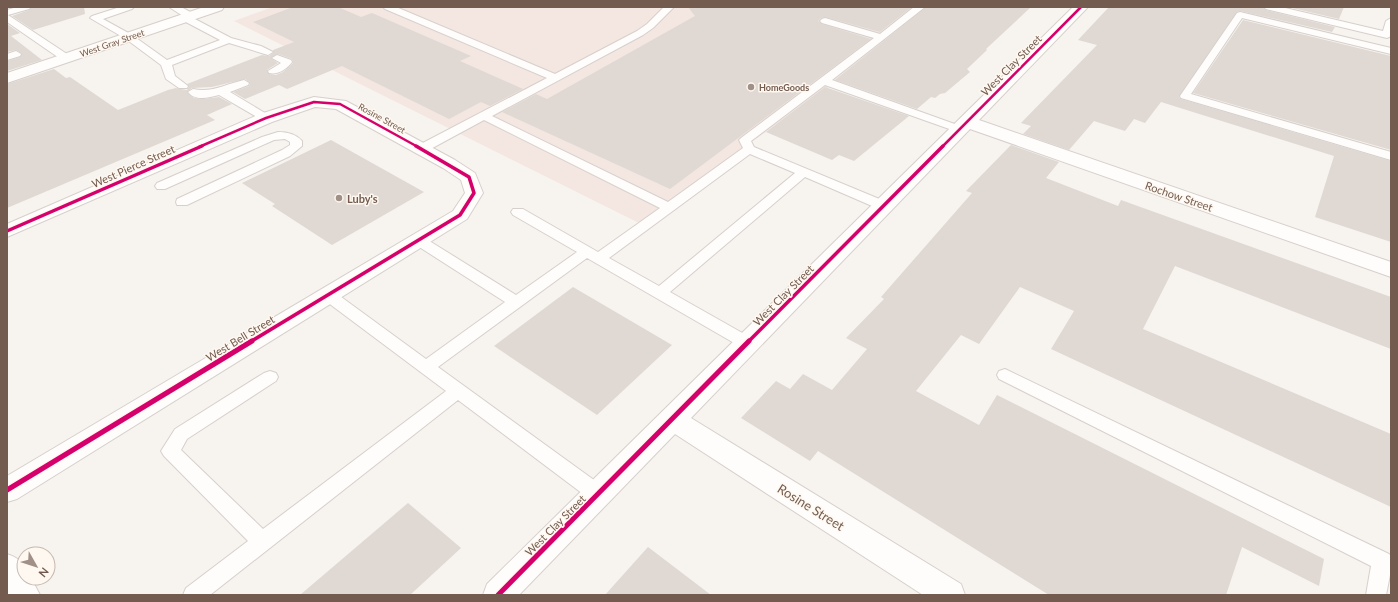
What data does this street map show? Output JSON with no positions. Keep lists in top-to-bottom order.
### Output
{
  "streets": {
    "street": [
      "West Gray Street",
      "West Clay Street",
      "Rosine Street",
      "West Pierce Street",
      "Rochow Street",
      "West Bell Street"
    ]
  },
  "crossings": [
    ["West Clay Street", "Rosine Street"],
    ["West Clay Street", "Rochow Street"],
    ["Rosine Street", "West Pierce Street"],
    ["Rosine Street", "West Bell Street"]
  ],
  "places": ["HomeGoods", "Luby's"],
  "north": "bottom right"
}
